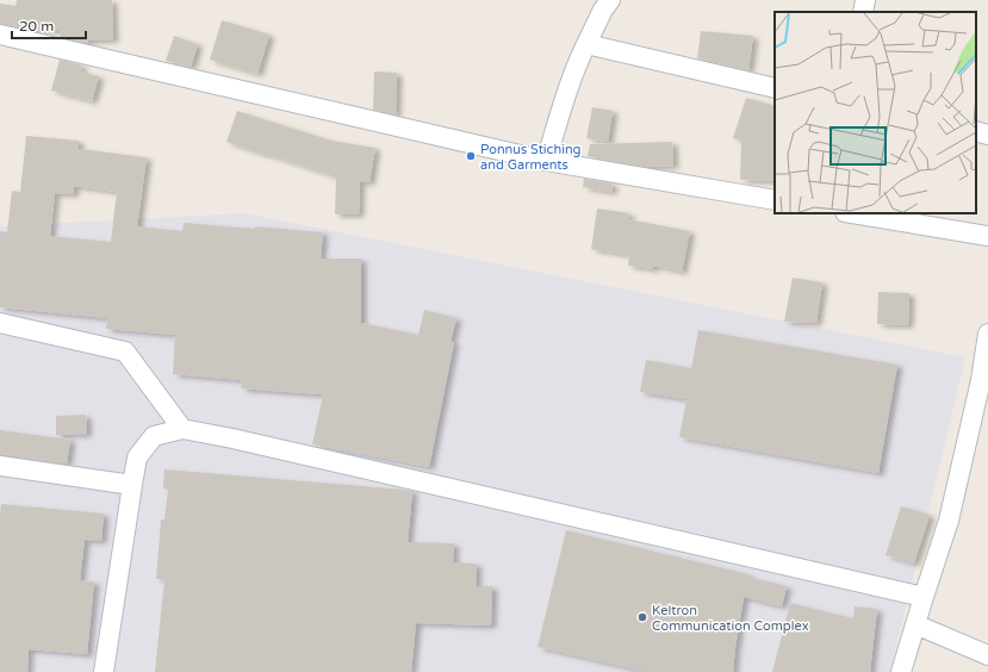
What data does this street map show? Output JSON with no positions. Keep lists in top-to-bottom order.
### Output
{
  "places": ["Ponnus Stiching and Garments", "Keltron Communication Complex"],
  "scale_bar": "20 m"
}
